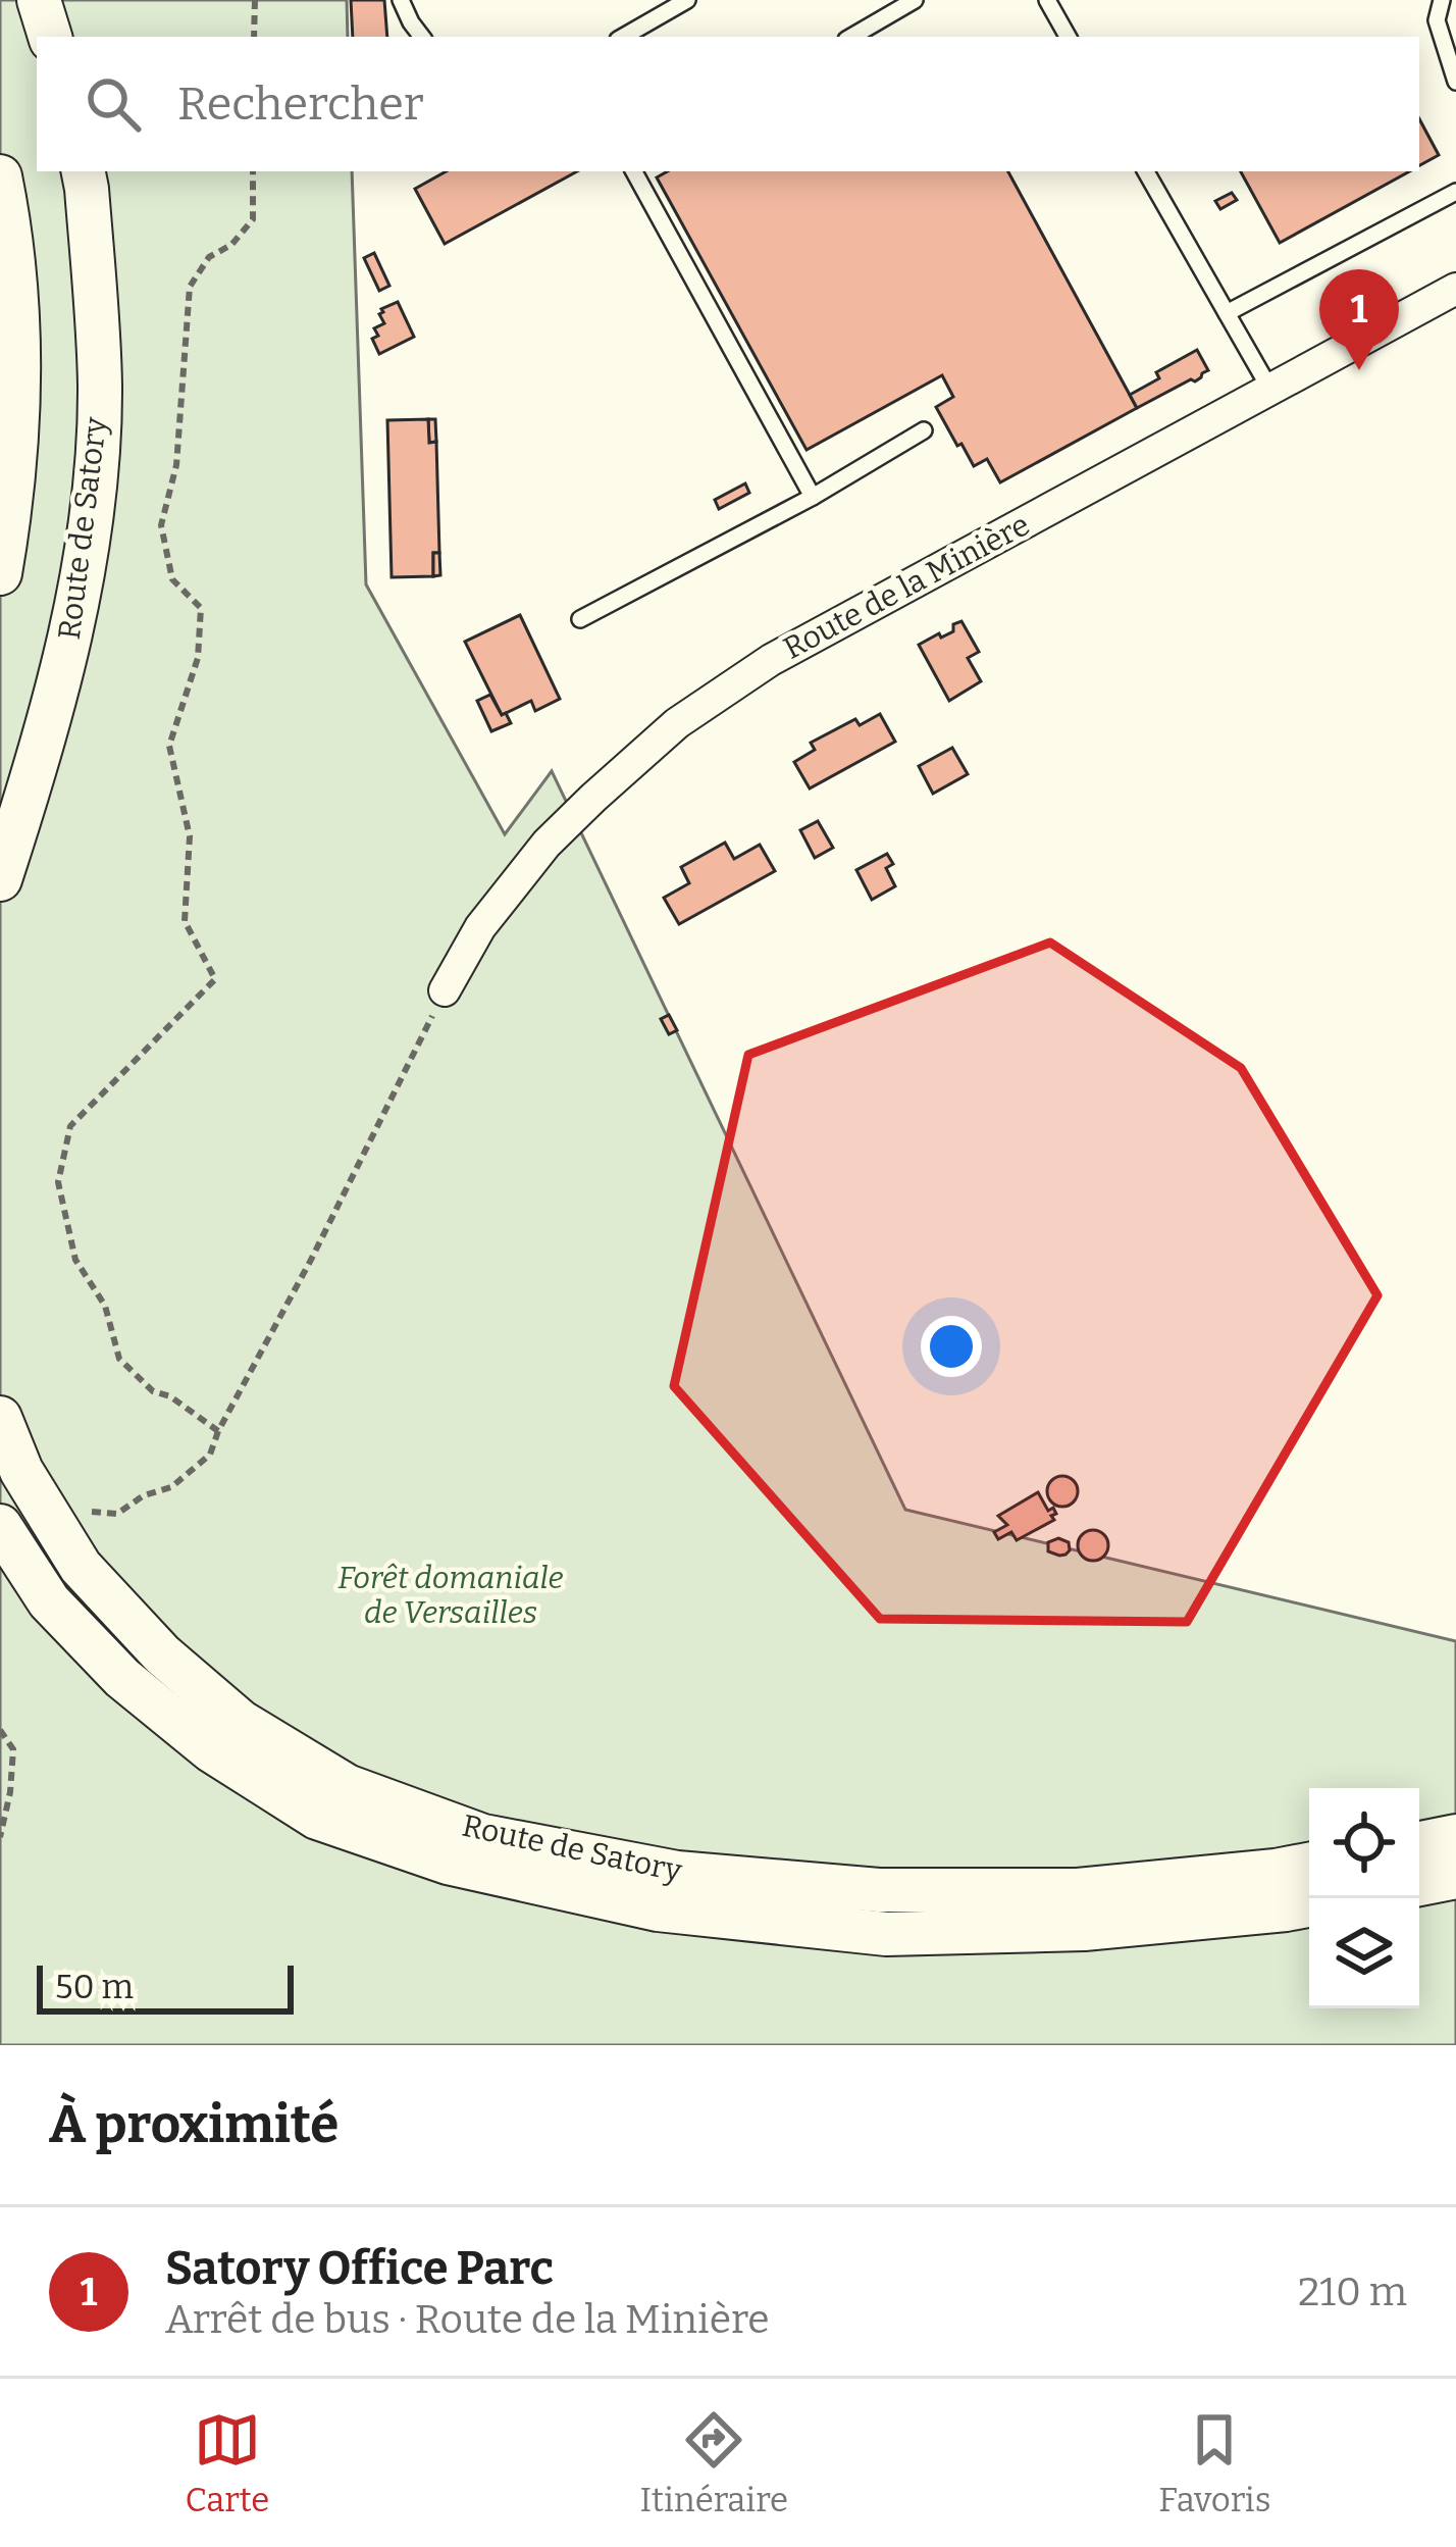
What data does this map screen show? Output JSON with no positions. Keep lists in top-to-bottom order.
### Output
{
  "streets": {
    "main road": ["Route de Satory"],
    "street": ["Route de la Minière"]
  },
  "parks": ["Forêt domaniale de Versailles"],
  "scale_bar": "50 m",
  "page": {
    "search": "Rechercher",
    "pins": "1",
    "scale": "50 m",
    "heading": "À proximité",
    "list": [
      {
        "mark": "1",
        "name": "Satory Office Parc",
        "note": "Arrêt de bus · Route de la Minière",
        "value": "210 m"
      }
    ],
    "nav": ["Carte", "Itinéraire", "Favoris"]
  }
}
